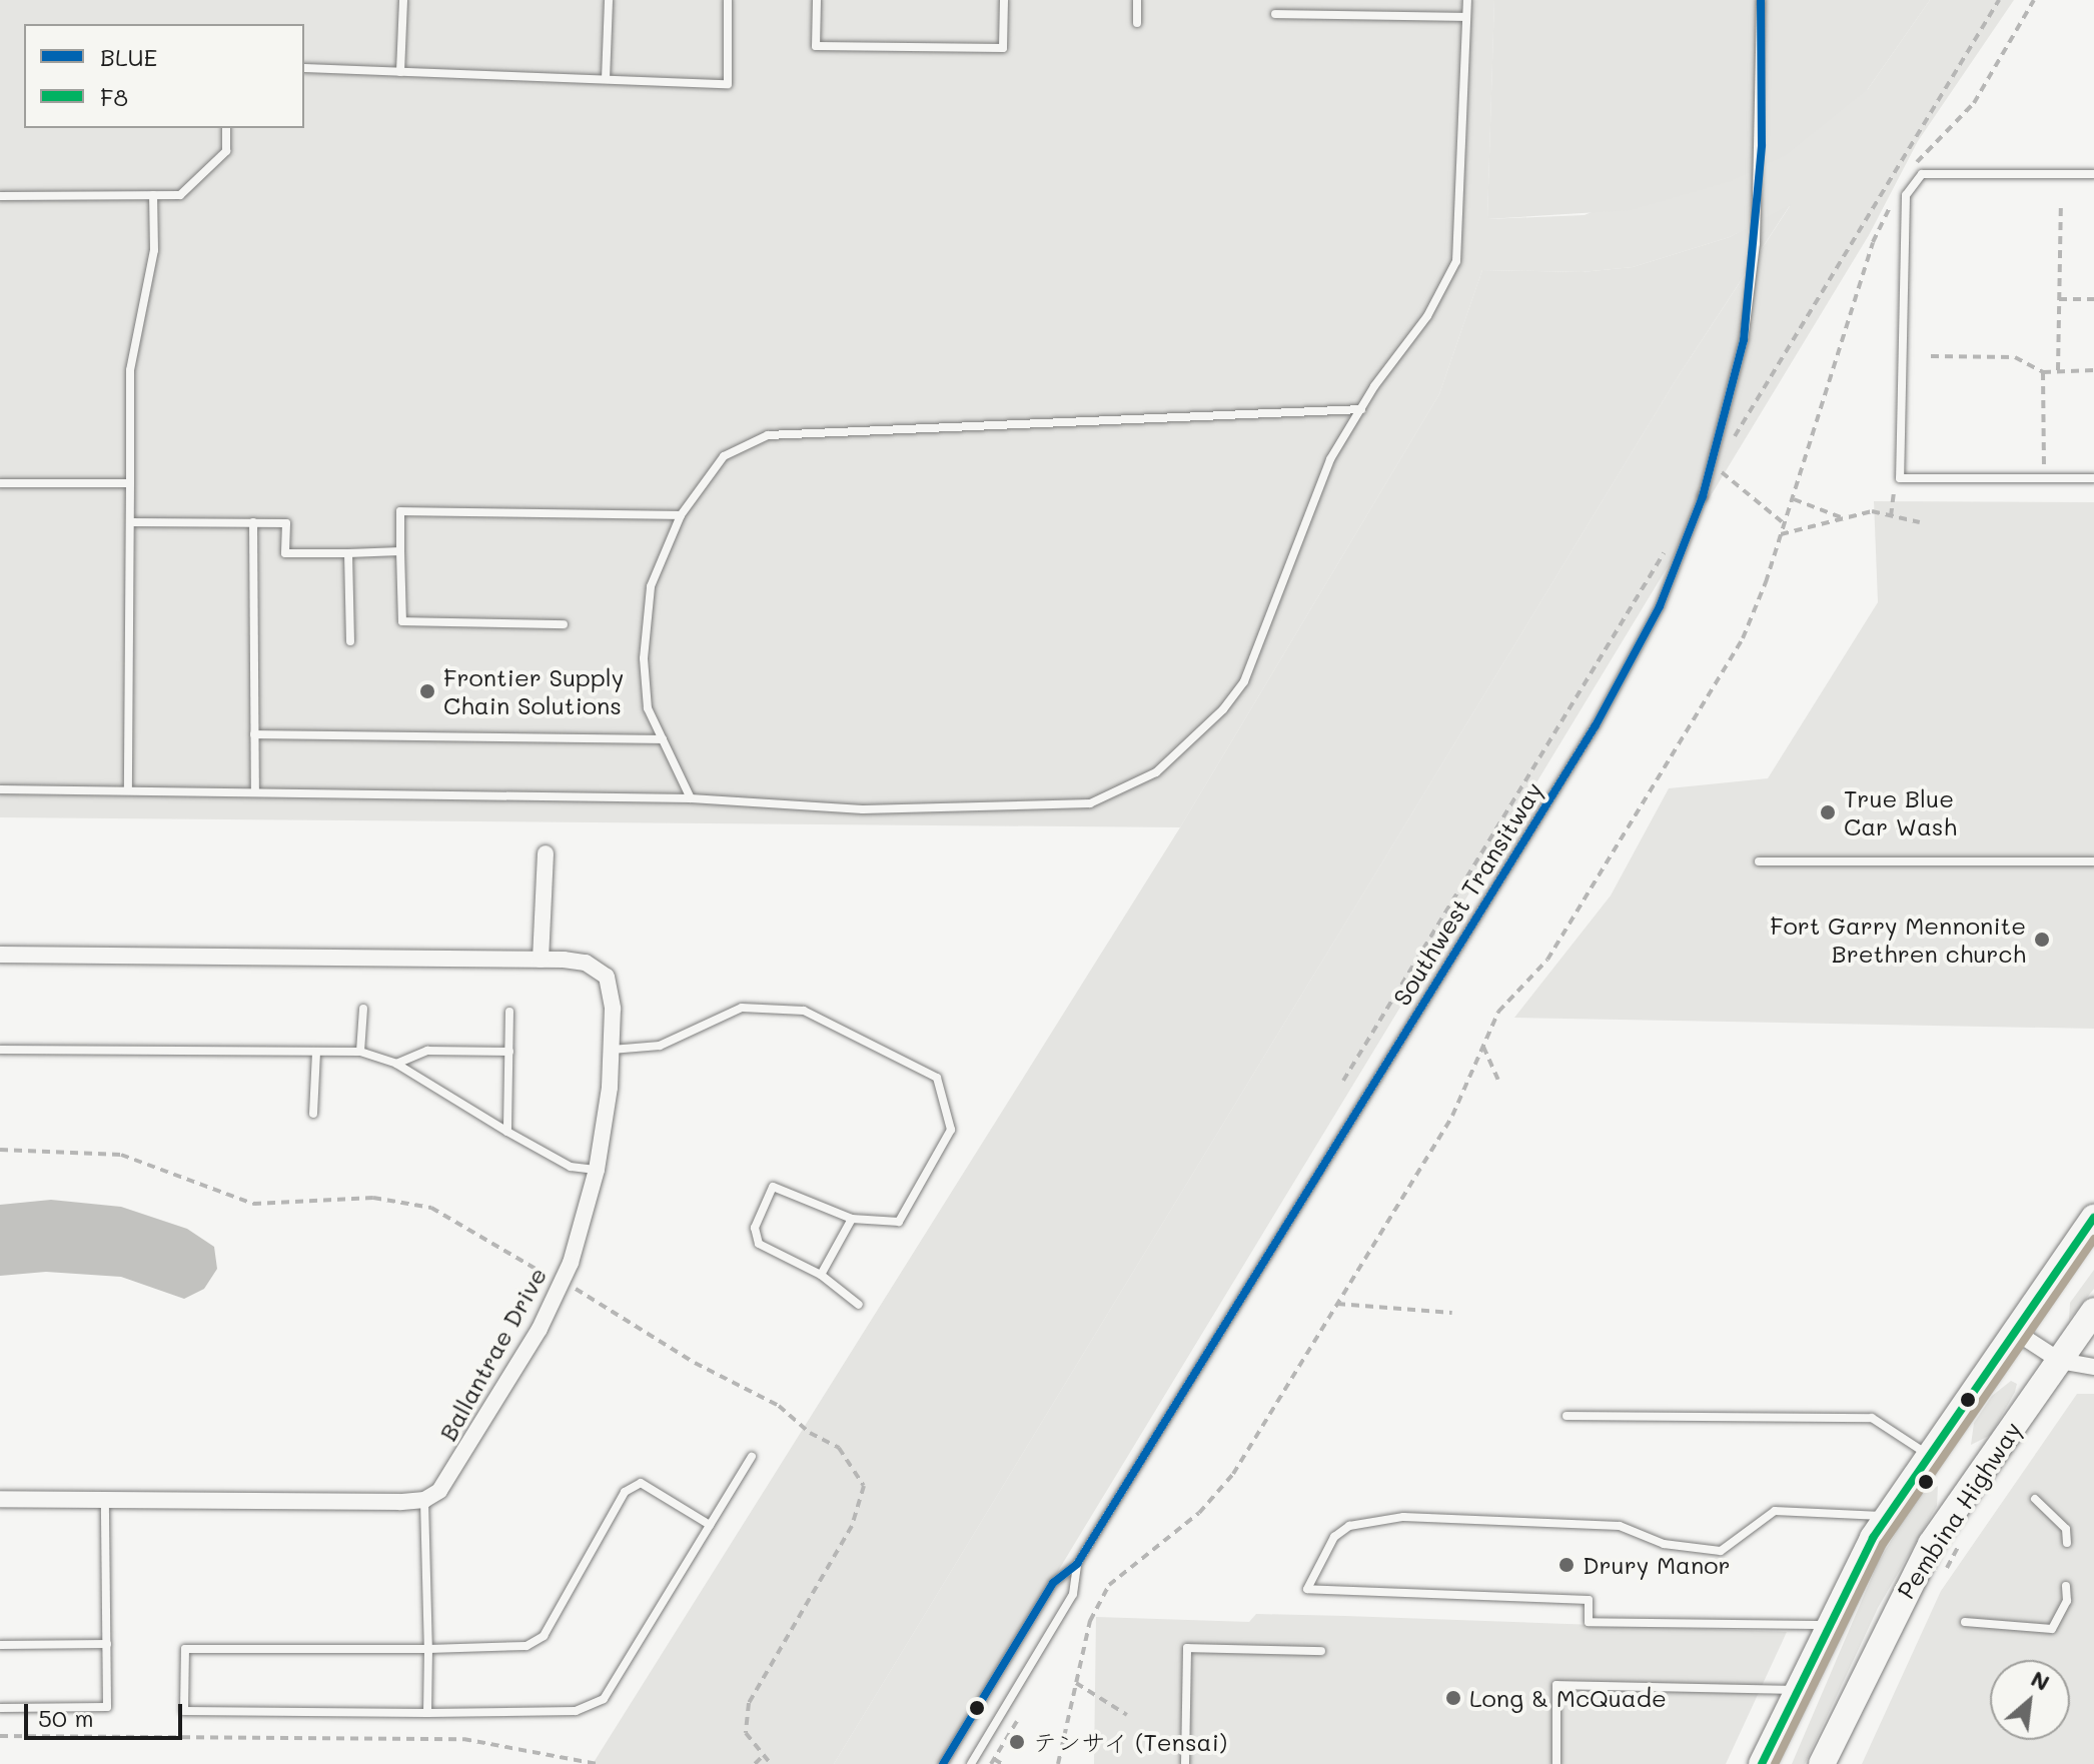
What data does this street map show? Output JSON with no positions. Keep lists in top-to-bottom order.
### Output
{
  "streets": {
    "main road": ["Pembina Highway"],
    "street": ["Ballantrae Drive"],
    "lane": ["Southwest Transitway"]
  },
  "places": [
    "Frontier Supply Chain Solutions",
    "True Blue Car Wash",
    "Fort Garry Mennonite Brethren church",
    "Drury Manor",
    "Long & McQuade",
    "テンサイ (Tensai)"
  ],
  "lines": ["transit line BLUE", "transit line F8"],
  "legend": ["BLUE", "F8"],
  "scale_bar": "50 m",
  "north": "top right"
}
